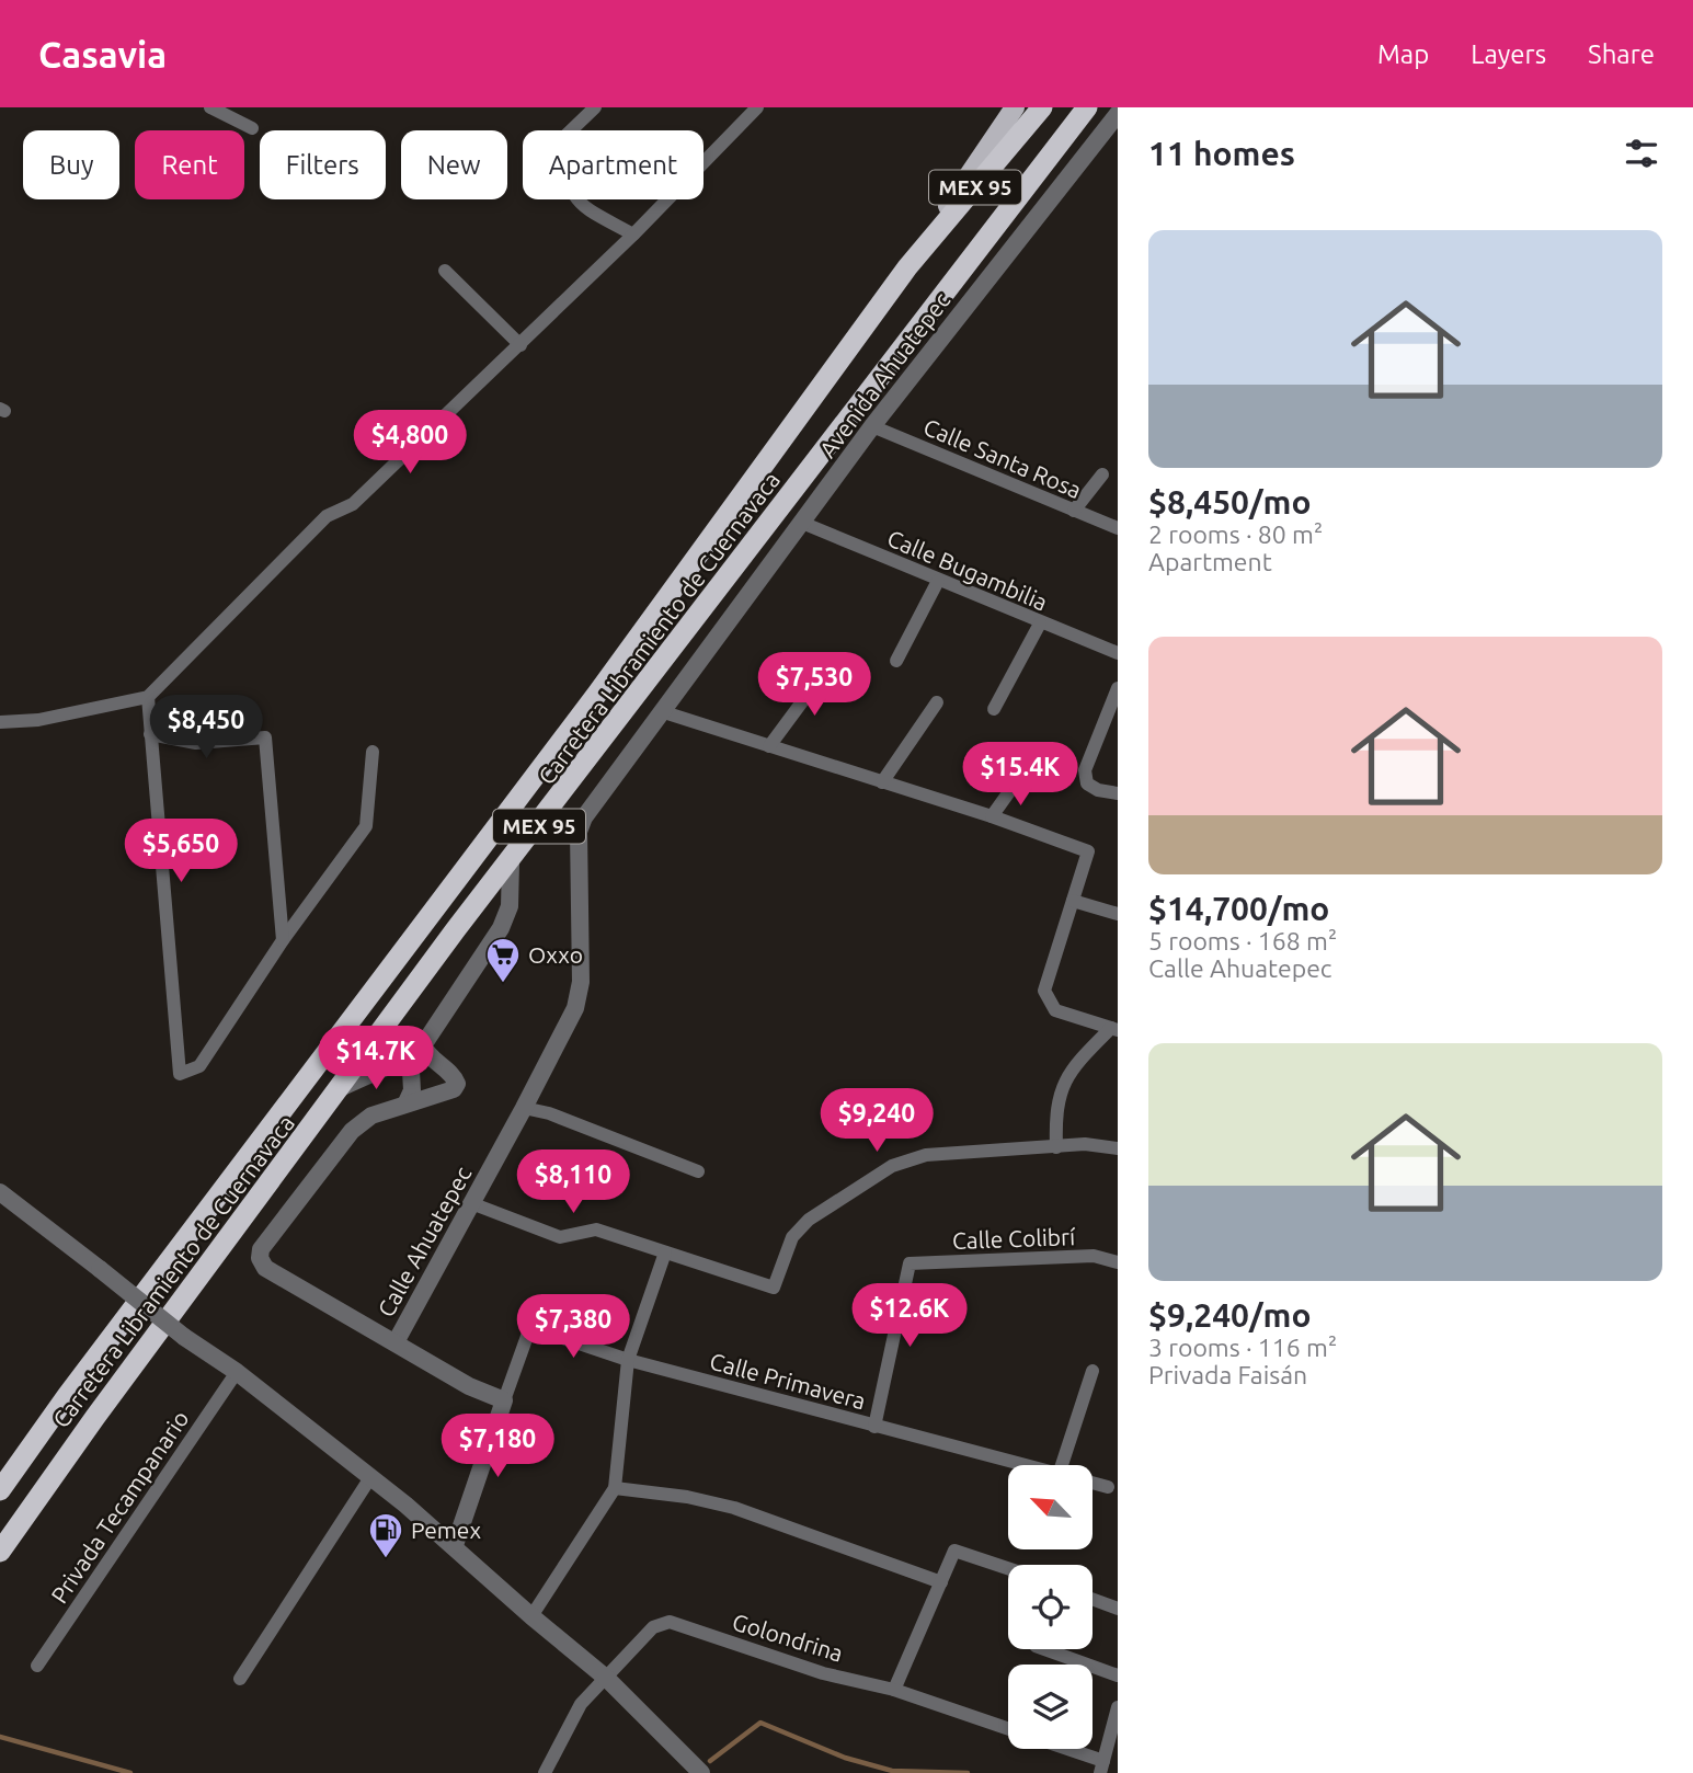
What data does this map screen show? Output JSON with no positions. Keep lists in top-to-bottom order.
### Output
{
  "streets": {
    "highway": ["MEX 95", "Carretera Libramiento de Cuernavaca"],
    "street": [
      "Avenida Ahuatepec",
      "Calle Santa Rosa",
      "Calle Bugambilia",
      "Calle Colibrí",
      "Calle Ahuatepec",
      "Calle Primavera",
      "Privada Tecampanario",
      "Golondrina"
    ]
  },
  "crossings": [
    ["MEX 95", "Carretera Libramiento de Cuernavaca"],
    ["Avenida Ahuatepec", "Calle Santa Rosa"],
    ["Avenida Ahuatepec", "Calle Bugambilia"],
    ["Avenida Ahuatepec", "Calle Ahuatepec"],
    ["Calle Colibrí", "Calle Primavera"],
    ["Calle Ahuatepec", "Calle Primavera"]
  ],
  "places": {
    "supermarket": ["Oxxo"],
    "fuel station": ["Pemex"]
  },
  "north": "top left",
  "page": {
    "header": "Casavia",
    "nav": ["Map", "Layers", "Share"],
    "heading": "11 homes",
    "chip": [
      "Buy",
      "Rent",
      "Filters",
      "New",
      "Apartment"
    ],
    "list": [
      {
        "name": "$8,450/mo",
        "note": "2 rooms · 80 m² · Apartment"
      },
      {
        "name": "$14,700/mo",
        "note": "5 rooms · 168 m² · Calle Ahuatepec"
      },
      {
        "name": "$9,240/mo",
        "note": "3 rooms · 116 m² · Privada Faisán"
      }
    ],
    "price": [
      "$4,800",
      "$7,530",
      "$8,450",
      "$15.4K",
      "$5,650",
      "$14.7K",
      "$9,240",
      "$8,110",
      "$12.6K",
      "$7,380",
      "$7,180"
    ]
  }
}
